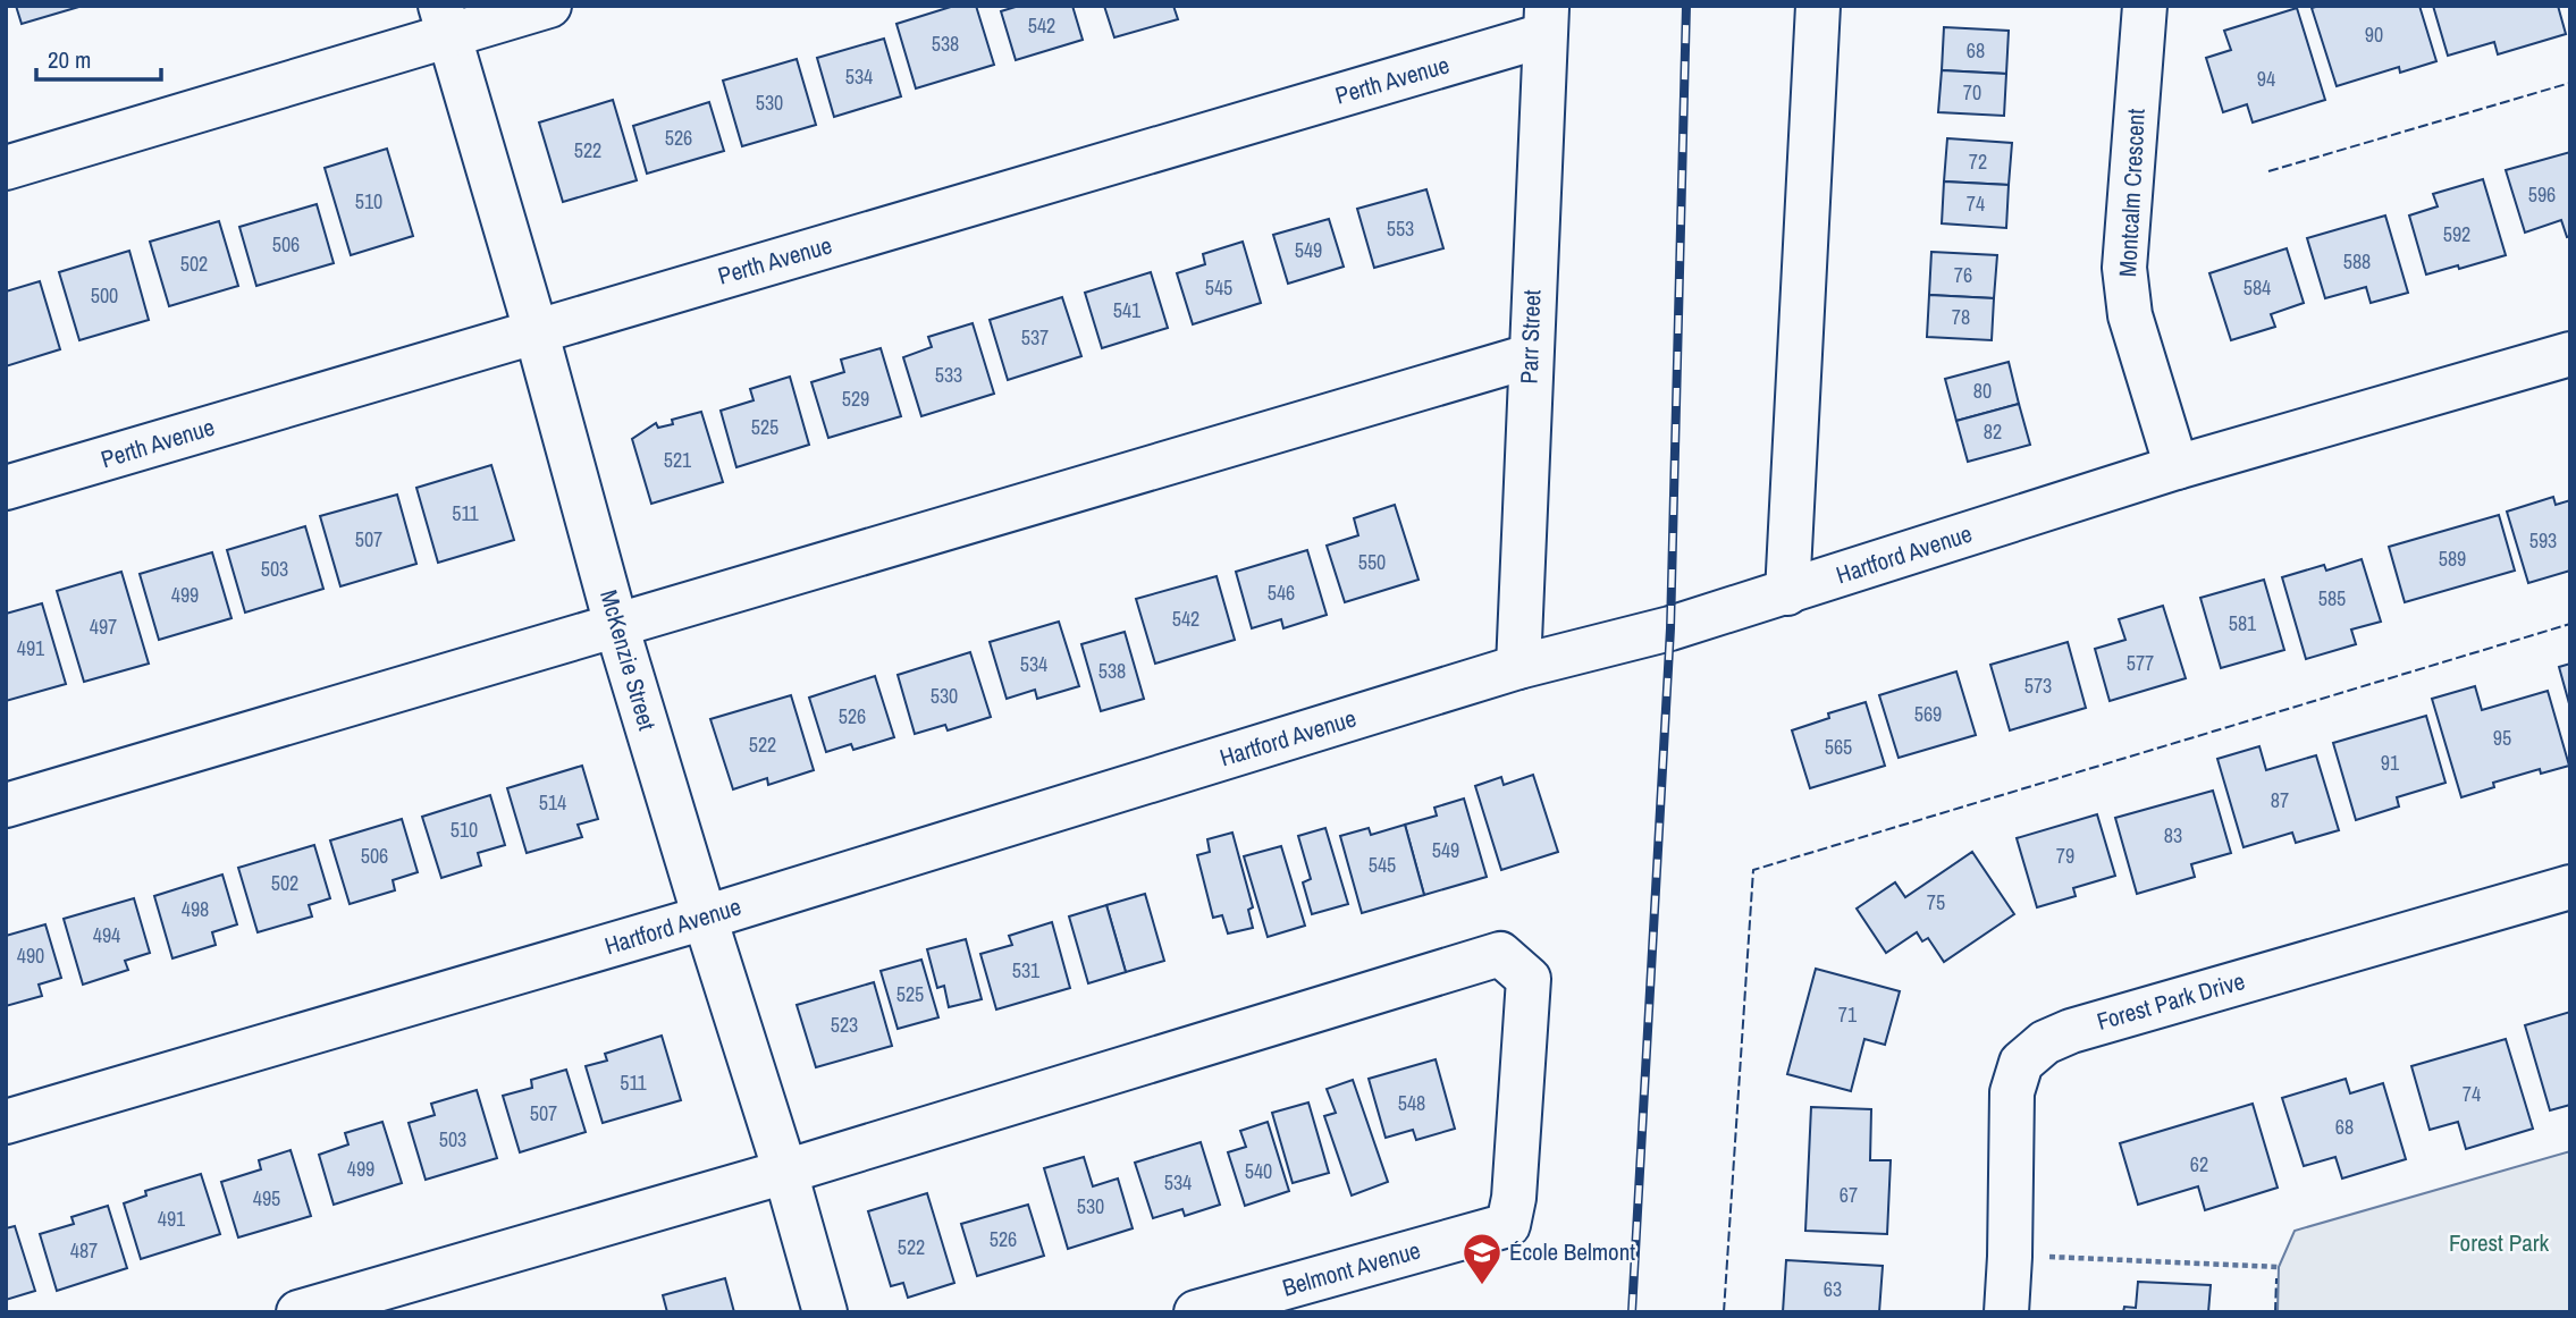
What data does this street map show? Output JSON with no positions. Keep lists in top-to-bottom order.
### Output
{
  "streets": {
    "street": [
      "Perth Avenue",
      "Montcalm Crescent",
      "Parr Street",
      "Hartford Avenue",
      "McKenzie Street",
      "Forest Park Drive",
      "Belmont Avenue"
    ]
  },
  "crossings": [
    ["Perth Avenue", "Parr Street"],
    ["Perth Avenue", "McKenzie Street"],
    ["Montcalm Crescent", "Hartford Avenue"],
    ["Parr Street", "Hartford Avenue"],
    ["Hartford Avenue", "McKenzie Street"],
    ["McKenzie Street", "Belmont Avenue"]
  ],
  "parks": ["Forest Park"],
  "places": {
    "school or university": ["École Belmont"]
  },
  "house_numbers": [
    "542",
    "90",
    "538",
    "68",
    "534",
    "94",
    "70",
    "530",
    "526",
    "522",
    "72",
    "596",
    "510",
    "74",
    "553",
    "592",
    "506",
    "549",
    "588",
    "502",
    "76",
    "545",
    "584",
    "500",
    "541",
    "78",
    "537",
    "533",
    "80",
    "529",
    "525",
    "82",
    "521",
    "511",
    "507",
    "593",
    "589",
    "550",
    "503",
    "546",
    "499",
    "585",
    "542",
    "581",
    "497",
    "491",
    "577",
    "534",
    "538",
    "573",
    "530",
    "569",
    "526",
    "95",
    "522",
    "565",
    "91",
    "87",
    "514",
    "510",
    "83",
    "549",
    "506",
    "79",
    "545",
    "502",
    "75",
    "498",
    "494",
    "490",
    "531",
    "525",
    "71",
    "523",
    "511",
    "74",
    "548",
    "507",
    "68",
    "503",
    "62",
    "499",
    "540",
    "534",
    "67",
    "495",
    "530",
    "491",
    "526",
    "522",
    "487",
    "63"
  ],
  "scale_bar": "20 m"
}
